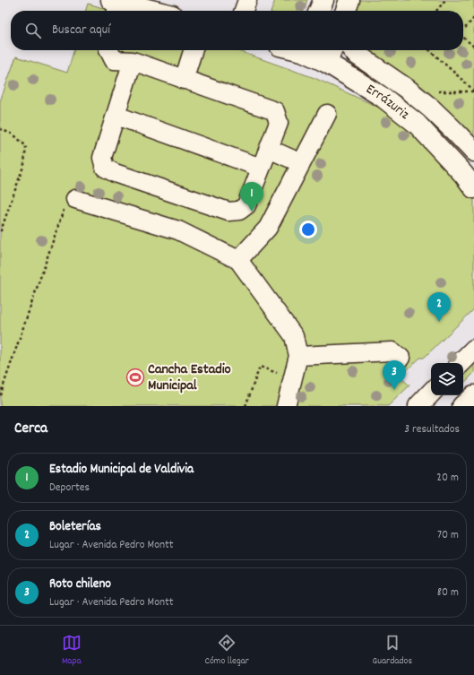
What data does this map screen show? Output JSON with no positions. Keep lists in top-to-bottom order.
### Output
{
  "streets": {
    "main road": ["Errázuriz"]
  },
  "places": {
    "sports": ["Cancha Estadio Municipal"]
  },
  "page": {
    "search": "Buscar aquí",
    "pins": ["1", "2", "3"],
    "heading": ["Cerca", "3 resultados"],
    "list": [
      {
        "mark": "1",
        "name": "Estadio Municipal de Valdivia",
        "note": "Deportes",
        "value": "20 m"
      },
      {
        "mark": "2",
        "name": "Boleterías",
        "note": "Lugar · Avenida Pedro Montt",
        "value": "70 m"
      },
      {
        "mark": "3",
        "name": "Roto chileno",
        "note": "Lugar · Avenida Pedro Montt",
        "value": "80 m"
      }
    ],
    "nav": ["Mapa", "Cómo llegar", "Guardados"]
  }
}
